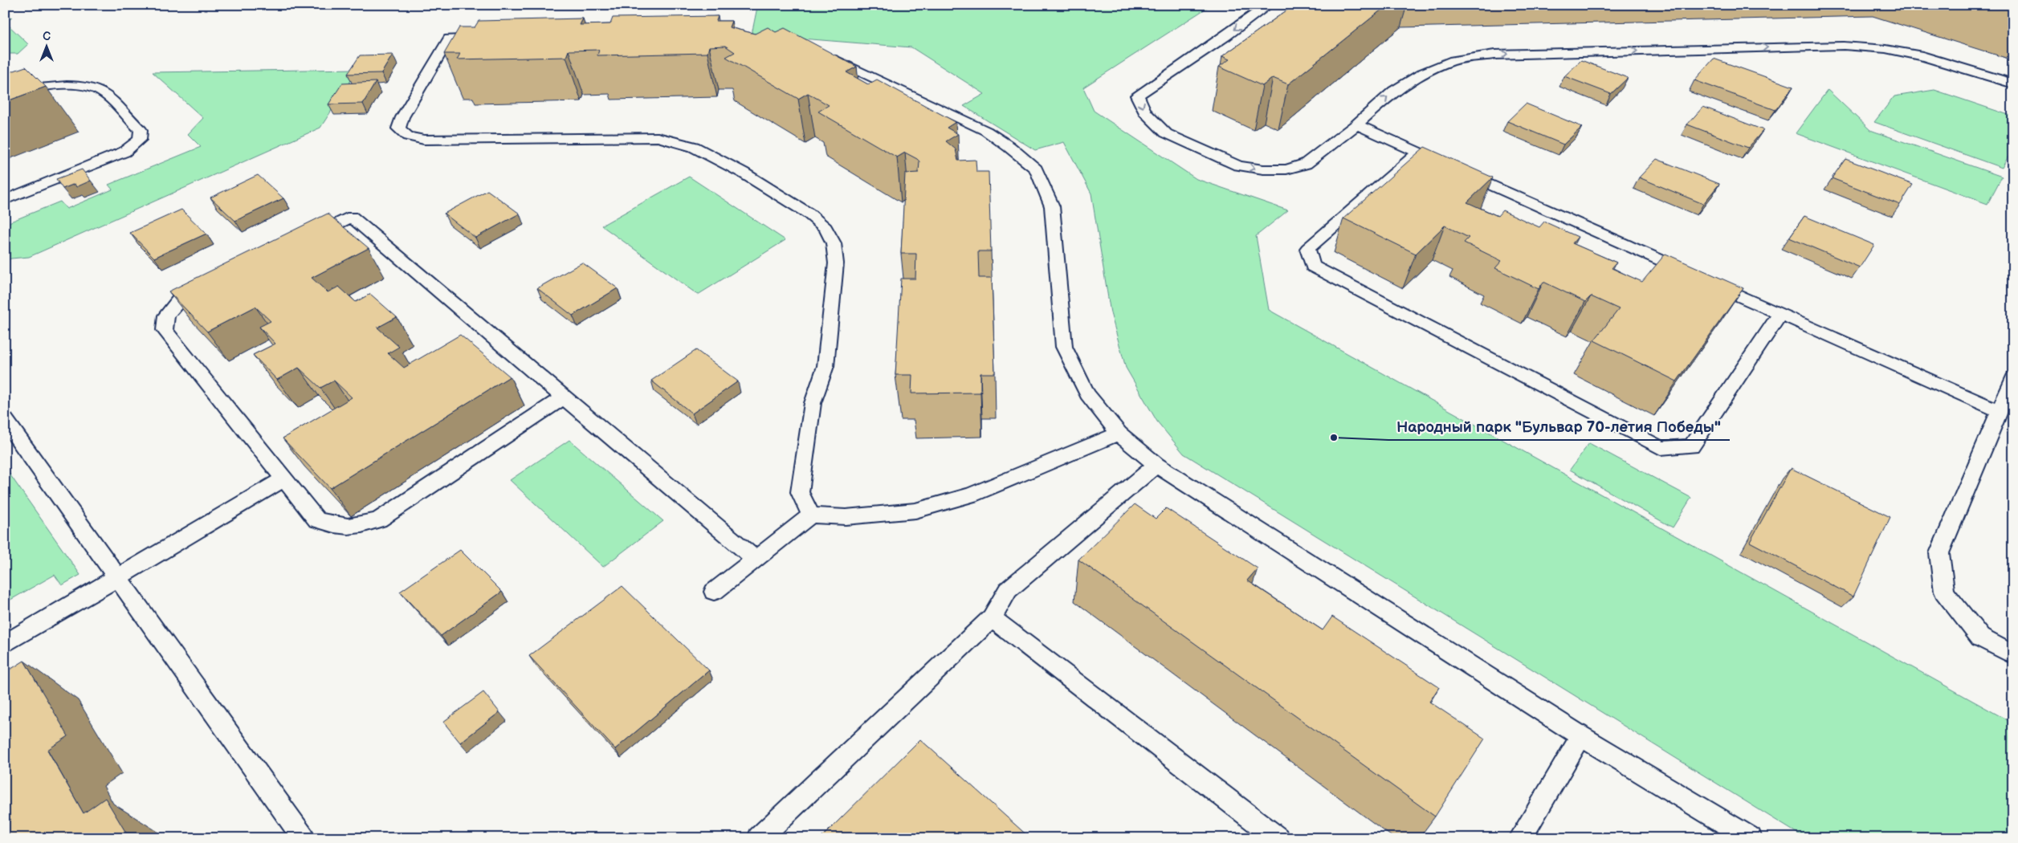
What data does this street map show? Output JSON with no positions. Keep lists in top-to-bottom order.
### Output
{
  "places": ["Народный парк \"Бульвар 70-летия Победы\""],
  "north": "top"
}
